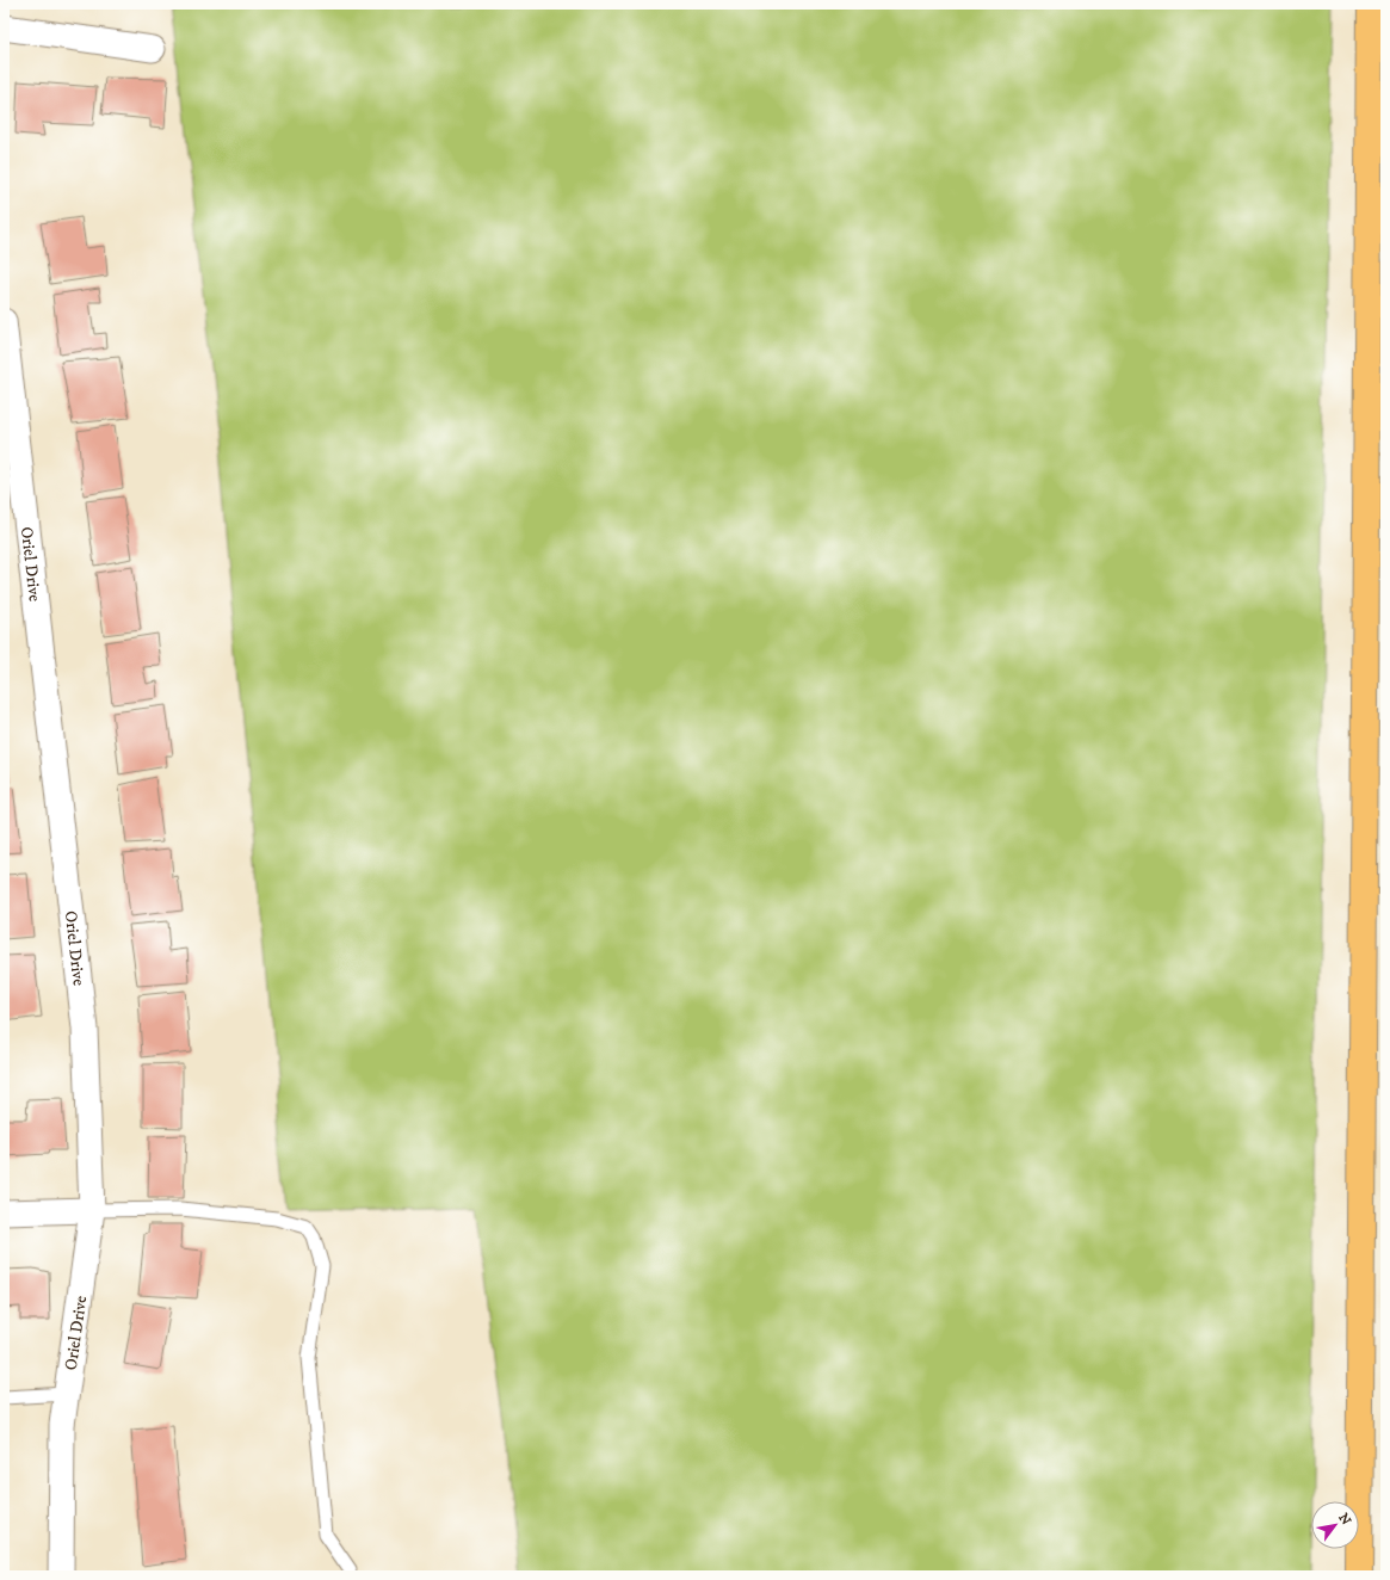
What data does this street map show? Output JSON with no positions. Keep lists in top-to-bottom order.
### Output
{
  "streets": {
    "street": ["Oriel Drive"]
  },
  "north": "top right"
}
